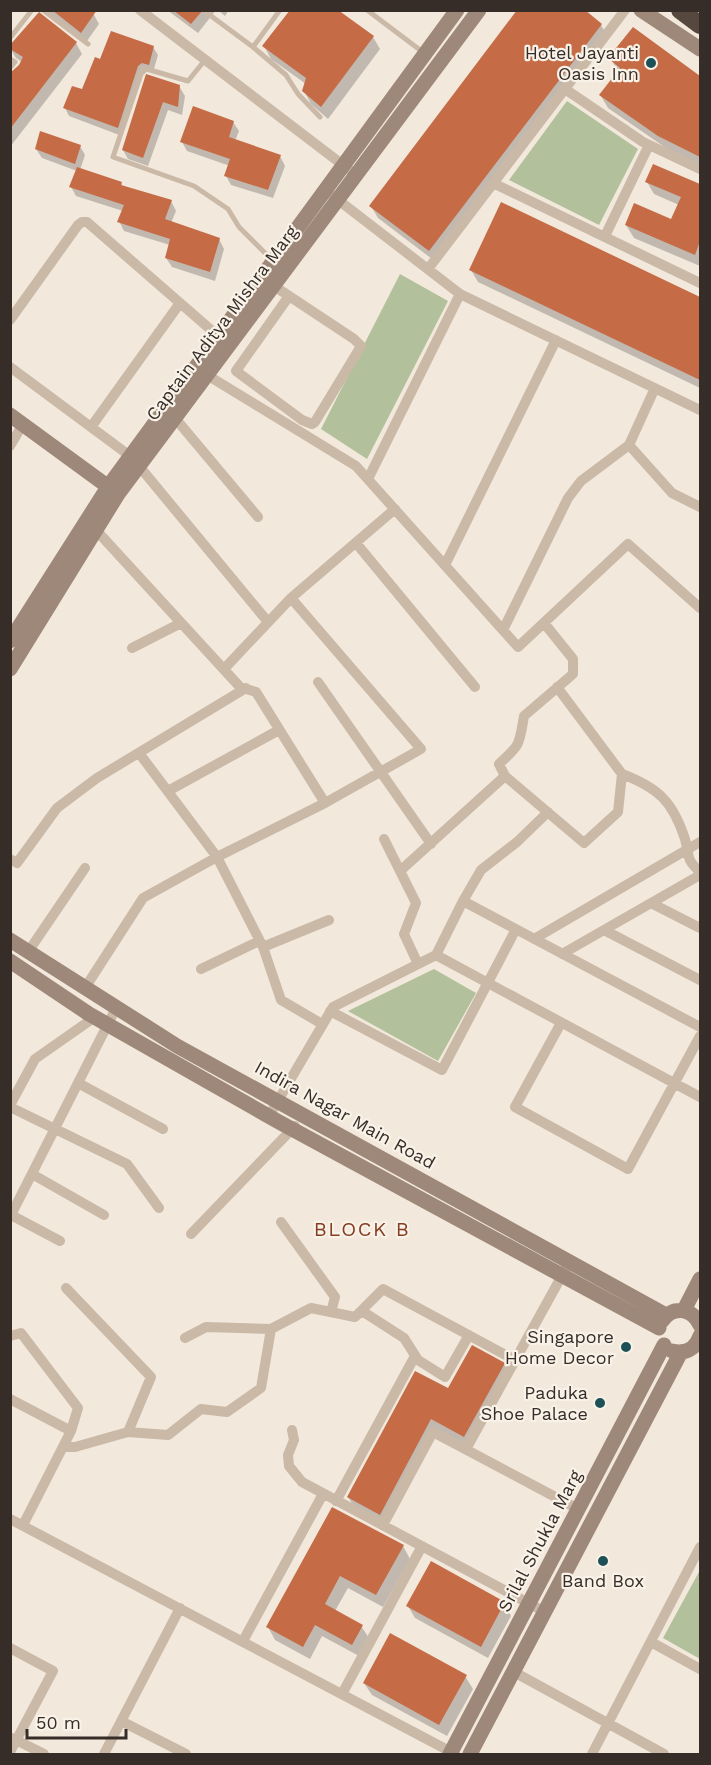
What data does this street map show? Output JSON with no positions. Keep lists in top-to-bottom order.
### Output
{
  "streets": {
    "street": ["Captain Aditya Mishra Marg", "Indira Nagar Main Road", "Srilal Shukla Marg"]
  },
  "crossings": [
    ["Indira Nagar Main Road", "Srilal Shukla Marg"]
  ],
  "districts": ["BLOCK B"],
  "places": [
    "Hotel Jayanti Oasis Inn",
    "Singapore Home Decor",
    "Paduka Shoe Palace",
    "Band Box"
  ],
  "scale_bar": "50 m"
}
